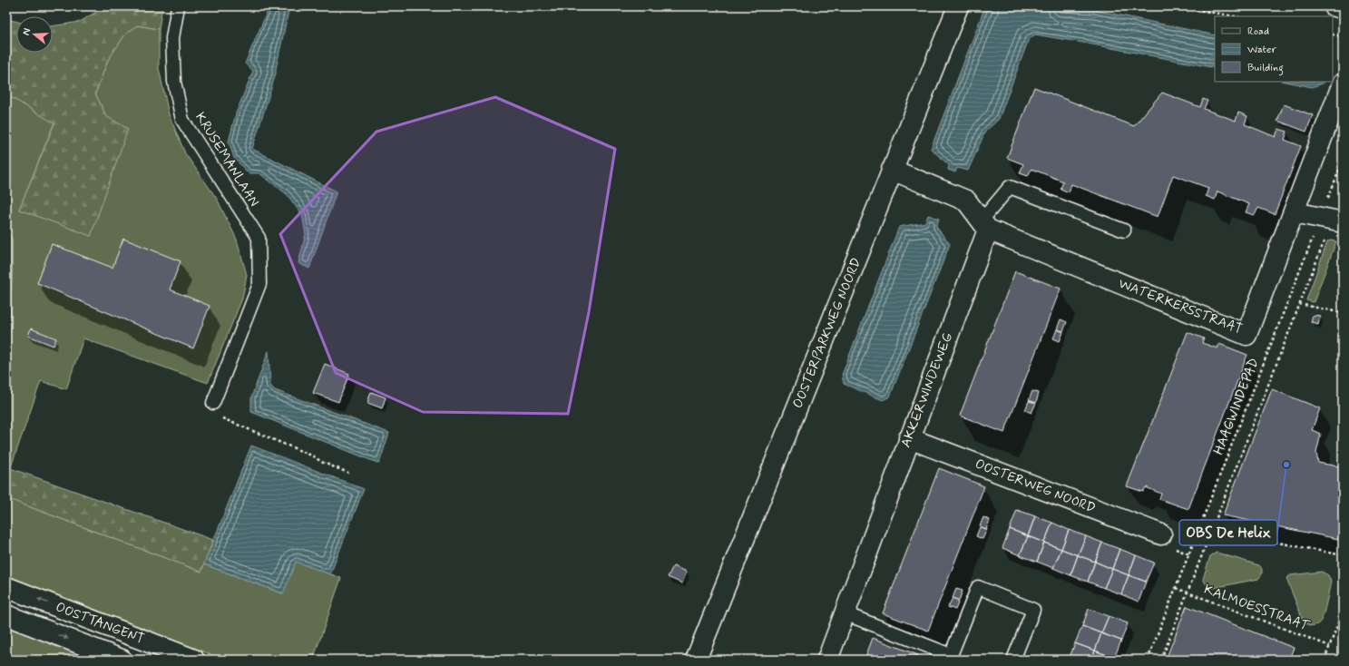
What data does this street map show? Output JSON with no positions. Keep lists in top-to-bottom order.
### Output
{
  "streets": {
    "street": [
      "WATERKERSSTRAAT",
      "OOSTERPARKWEG NOORD",
      "AKKERWINDEWEG",
      "OOSTERWEG NOORD",
      "OOSTTANGENT"
    ],
    "lane": ["KRUSEMANLAAN"],
    "path": ["HAAGWINDEPAD", "KALMOESSTRAAT"]
  },
  "crossings": [
    ["WATERKERSSTRAAT", "AKKERWINDEWEG"],
    ["AKKERWINDEWEG", "OOSTERWEG NOORD"],
    ["HAAGWINDEPAD", "KALMOESSTRAAT"]
  ],
  "places": ["OBS De Helix"],
  "legend": ["Road", "Water", "Building"],
  "north": "left"
}
